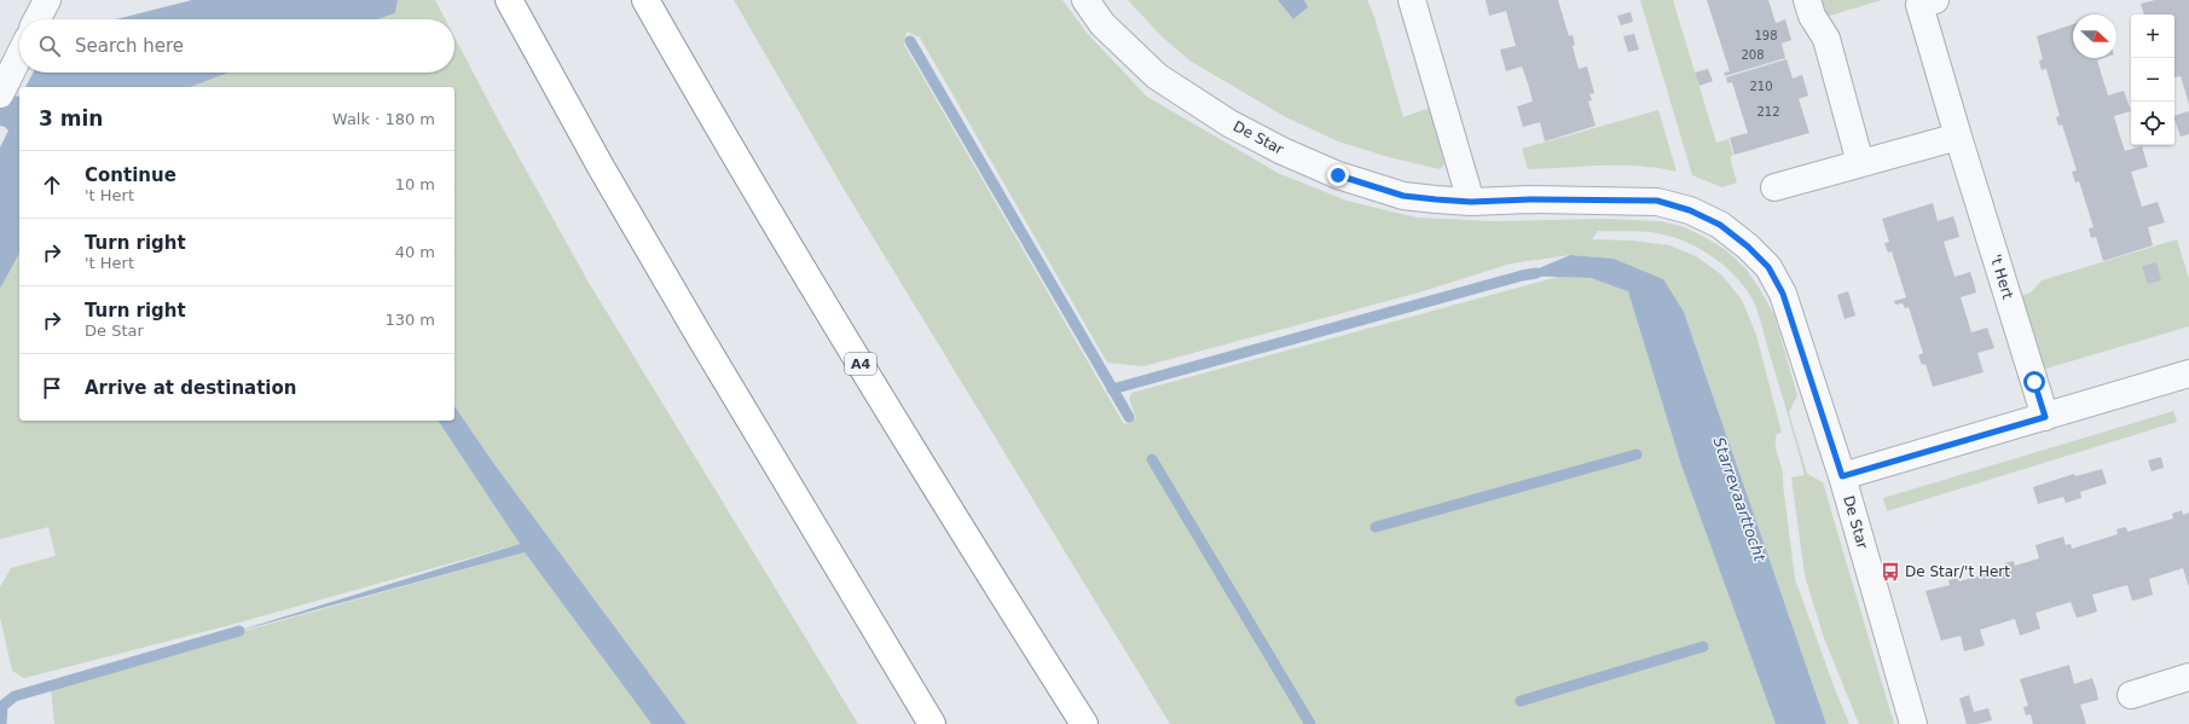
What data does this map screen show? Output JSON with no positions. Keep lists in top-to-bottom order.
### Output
{
  "streets": {
    "highway": ["A4"],
    "street": ["De Star", "'t Hert"]
  },
  "water": ["Starrevaarttocht"],
  "places": {
    "bus stop": ["De Star/'t Hert"]
  },
  "house_numbers": [
    "198",
    "208",
    "210",
    "212"
  ],
  "north": "right",
  "page": {
    "map_buttons": ["+", "−"],
    "search": "Search here",
    "heading": ["3 min", "Walk · 180 m"],
    "list": [
      ["Continue", "'t Hert", "10 m"],
      ["Turn right", "'t Hert", "40 m"],
      ["Turn right", "De Star", "130 m"],
      "Arrive at destination"
    ]
  }
}
